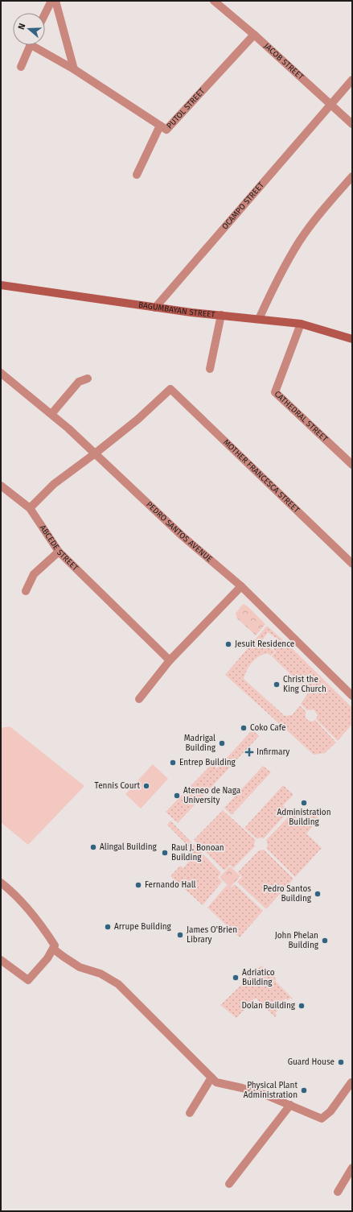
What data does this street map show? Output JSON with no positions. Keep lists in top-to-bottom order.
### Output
{
  "streets": {
    "main road": ["BAGUMBAYAN STREET"],
    "street": [
      "JACOB STREET",
      "PUTOL STREET",
      "OCAMPO STREET",
      "CATHEDRAL STREET",
      "MOTHER FRANCESCA STREET",
      "PEDRO SANTOS AVENUE",
      "ABCEDE STREET"
    ]
  },
  "crossings": [
    ["JACOB STREET", "PUTOL STREET"],
    ["JACOB STREET", "OCAMPO STREET"],
    ["OCAMPO STREET", "BAGUMBAYAN STREET"],
    ["BAGUMBAYAN STREET", "CATHEDRAL STREET"],
    ["MOTHER FRANCESCA STREET", "PEDRO SANTOS AVENUE"]
  ],
  "places": {
    "other": [
      "Jesuit Residence",
      "Christ the King Church",
      "Coko Cafe",
      "Madrigal Building",
      "Entrep Building",
      "Tennis Court",
      "Ateneo de Naga University",
      "Administration Building",
      "Alingal Building",
      "Raul J. Bonoan Building",
      "Fernando Hall",
      "Pedro Santos Building",
      "Arrupe Building",
      "James O'Brien Library",
      "John Phelan Building",
      "Adriatico Building",
      "Dolan Building",
      "Guard House",
      "Physical Plant Administration"
    ],
    "health": ["Infirmary"]
  },
  "north": "left"
}
